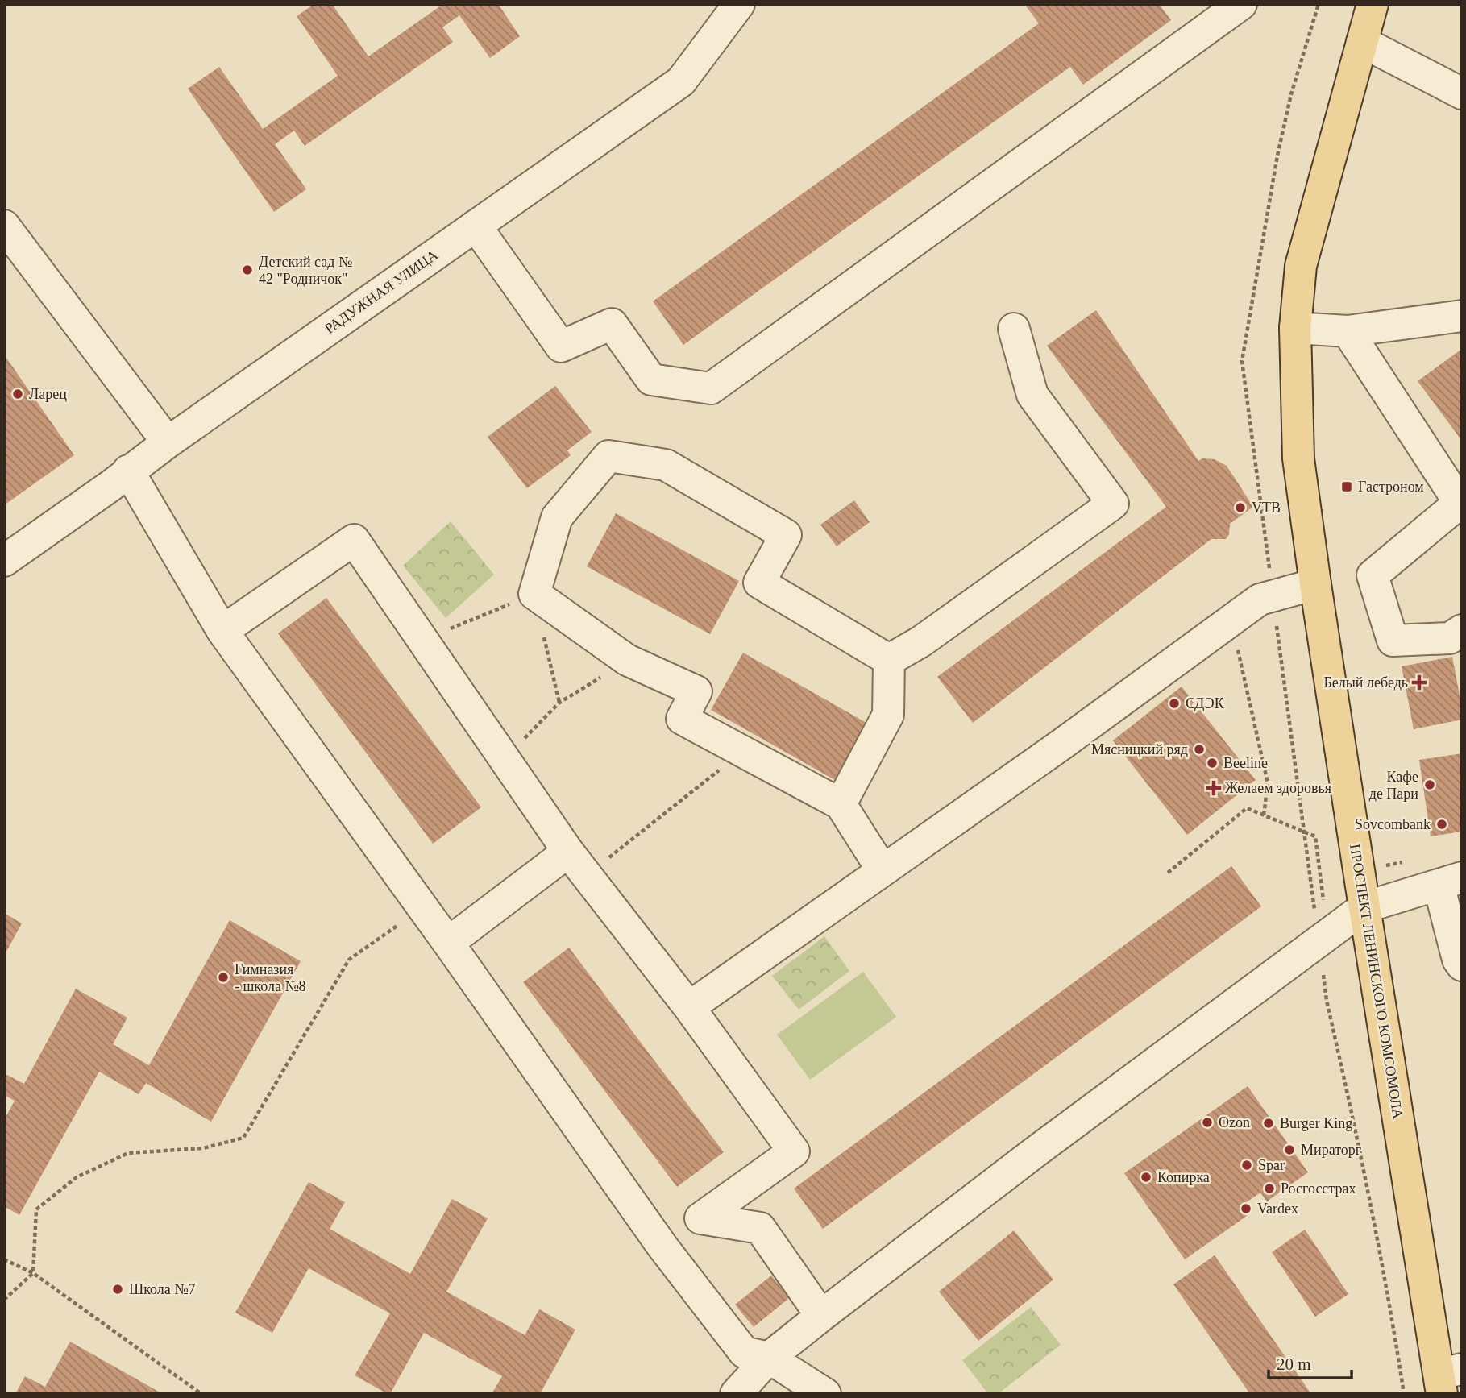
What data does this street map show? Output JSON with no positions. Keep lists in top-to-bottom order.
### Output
{
  "streets": {
    "main road": ["ПРОСПЕКТ ЛЕНИНСКОГО КОМСОМОЛА"],
    "street": ["РАДУЖНАЯ УЛИЦА"]
  },
  "places": {
    "other": [
      "Детский сад № 42 \"Родничок\"",
      "Ларец",
      "VTB",
      "СДЭК",
      "Мясницкий ряд",
      "Beeline",
      "Кафе де Пари",
      "Sovcombank",
      "Гимназия - школа №8",
      "Ozon",
      "Burger King",
      "Мираторг",
      "Spar",
      "Копирка",
      "Росгосстрах",
      "Vardex",
      "Школа №7"
    ],
    "transit": ["Гастроном"],
    "health": ["Белый лебедь", "Желаем здоровья"]
  },
  "scale_bar": "20 m"
}
